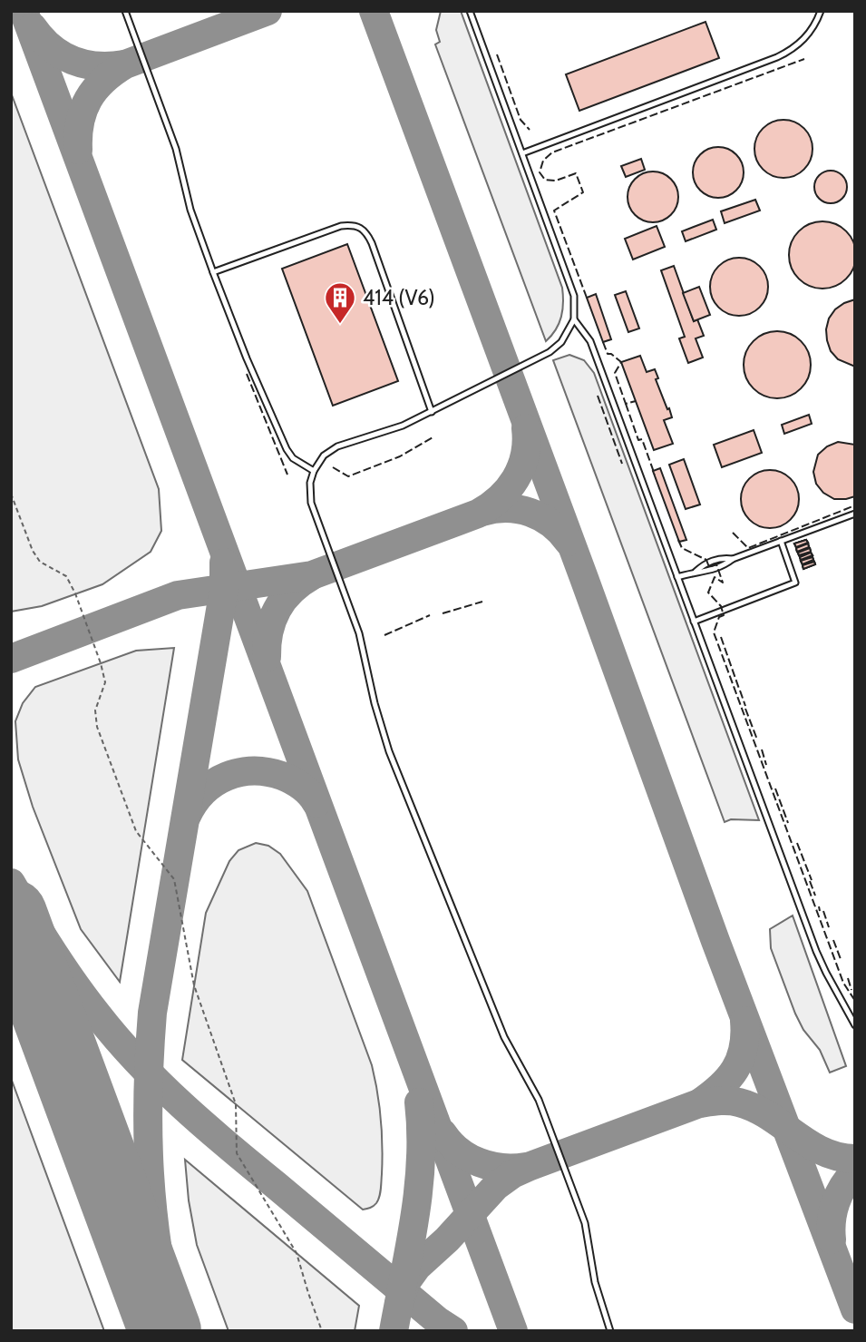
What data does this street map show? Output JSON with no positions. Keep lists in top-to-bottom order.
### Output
{
  "places": {
    "building": ["414 (V6)"]
  }
}
